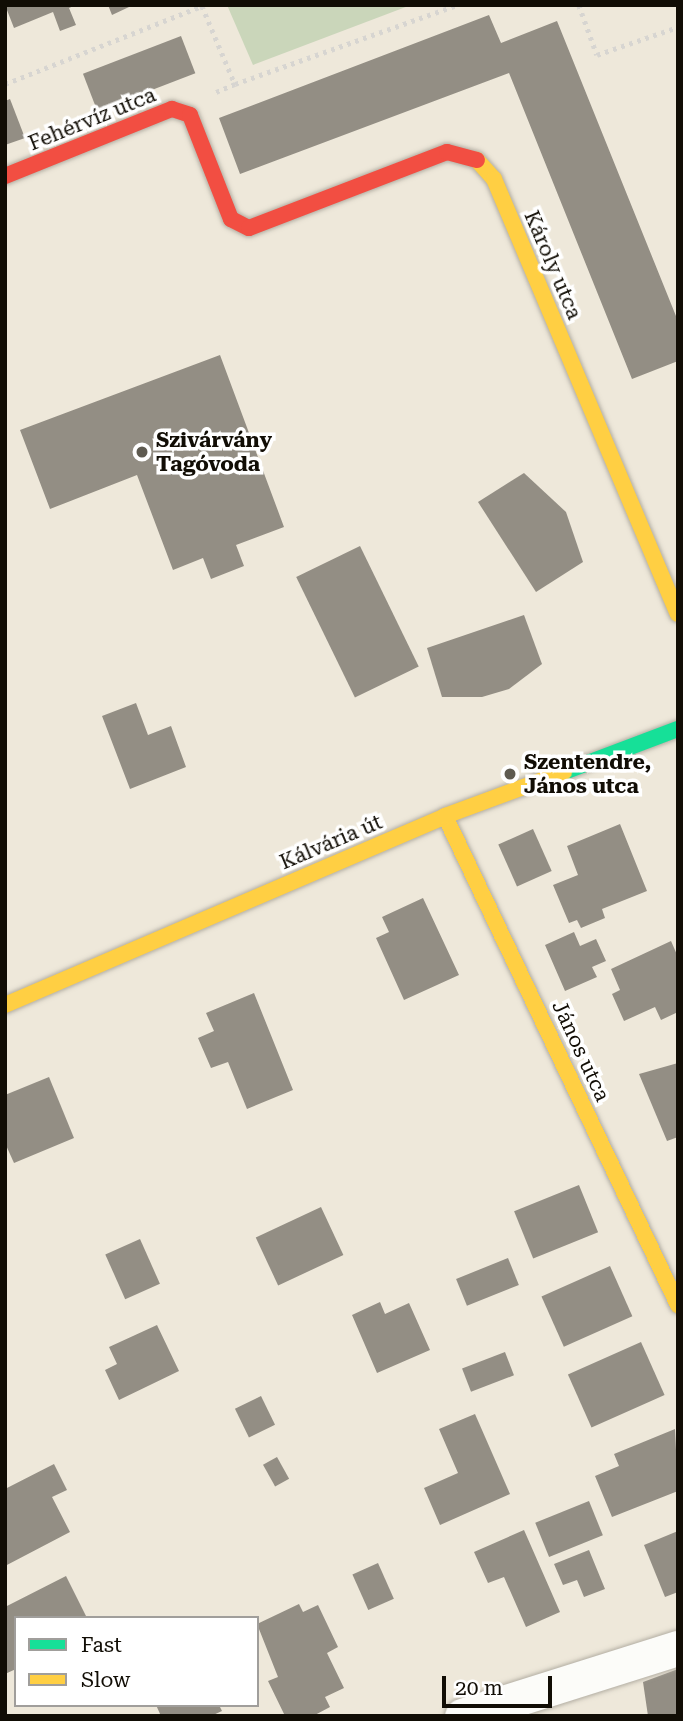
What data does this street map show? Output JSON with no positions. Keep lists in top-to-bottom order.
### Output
{
  "streets": {
    "street": [
      "Fehérvíz utca",
      "Károly utca",
      "Kálvária út",
      "János utca"
    ]
  },
  "crossings": [
    ["Fehérvíz utca", "Károly utca"],
    ["Kálvária út", "János utca"]
  ],
  "places": ["Szivárvány Tagóvoda", "Szentendre, János utca"],
  "legend": ["Fast", "Slow"],
  "scale_bar": "20 m"
}
